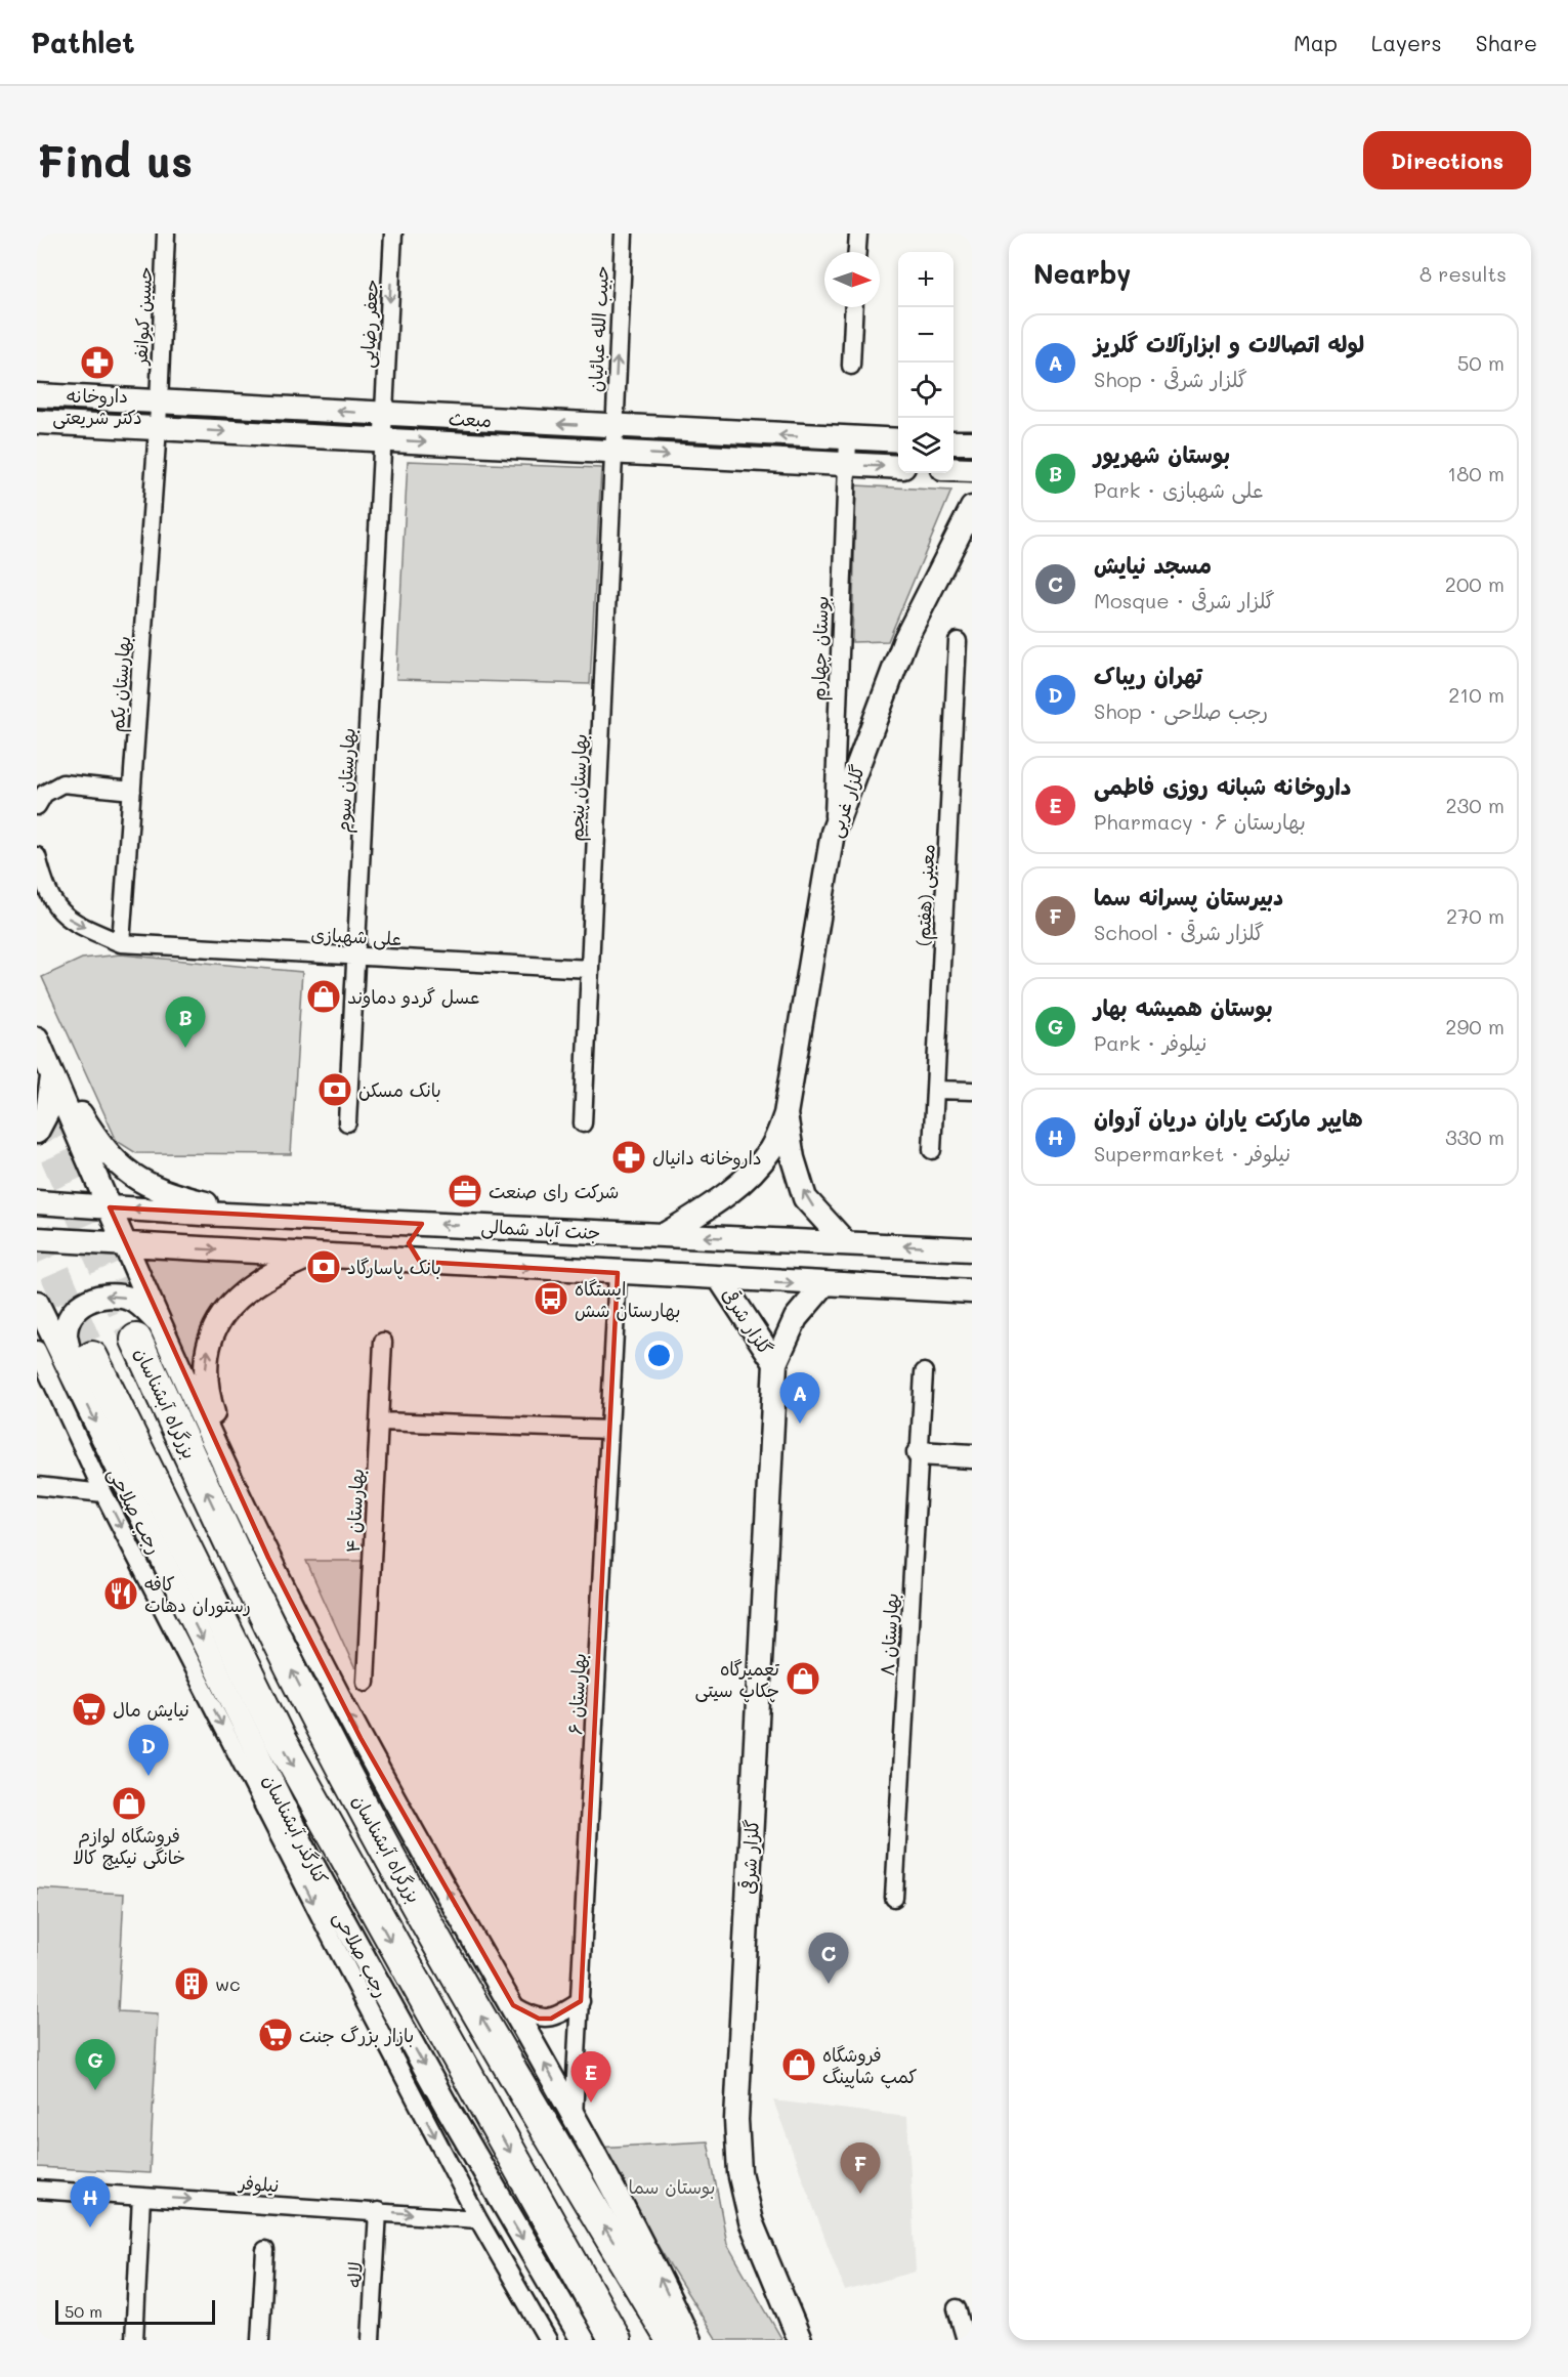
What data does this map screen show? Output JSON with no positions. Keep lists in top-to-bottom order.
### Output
{
  "streets": {
    "highway": ["بزرگراه آبشناسان"],
    "street": [
      "حسین کیوانفر",
      "جعفر رضایی",
      "حبیب الله عبائیان",
      "مبعث",
      "بوستان چهارم",
      "بهارستان یکم",
      "بهارستان سوم",
      "بهارستان پنجم",
      "گلزار غربی",
      "معینی (هفتم)",
      "علی شهبازی",
      "جنت آباد شمالی",
      "گلزار شرقی",
      "رجب صلاحی",
      "بهارستان ۴",
      "بهارستان ۸",
      "بهارستان ۶",
      "کنارگذر آبشناسان",
      "نیلوفر",
      "لاله"
    ]
  },
  "crossings": [
    ["حسین کیوانفر", "مبعث"],
    ["حسین کیوانفر", "بهارستان یکم"],
    ["جعفر رضایی", "مبعث"],
    ["جعفر رضایی", "بهارستان سوم"],
    ["حبیب الله عبائیان", "مبعث"],
    ["حبیب الله عبائیان", "بهارستان پنجم"],
    ["مبعث", "بوستان چهارم"],
    ["مبعث", "بهارستان یکم"],
    ["مبعث", "بهارستان سوم"],
    ["مبعث", "بهارستان پنجم"],
    ["بوستان چهارم", "گلزار غربی"],
    ["بهارستان یکم", "علی شهبازی"],
    ["بهارستان سوم", "علی شهبازی"],
    ["بهارستان پنجم", "علی شهبازی"],
    ["گلزار غربی", "جنت آباد شمالی"],
    ["رجب صلاحی", "نیلوفر"],
    ["نیلوفر", "لاله"]
  ],
  "one_way": ["جعفر رضایی", "حبیب الله عبائیان", "نیلوفر"],
  "parks": ["بوستان سما"],
  "places": {
    "pharmacy": ["داروخانه دکتر شریعتی", "داروخانه دانیال"],
    "shop": [
      "عسل گردو دماوند",
      "تعمیرگاه چکاپ سیتی",
      "فروشگاه لوازم خانگی نیکیچ کالا",
      "فروشگاه کمپ شاپینگ"
    ],
    "bank": ["بانک مسکن", "بانک پاسارگاد"],
    "office": ["شرکت رای صنعت"],
    "bus stop": ["ایستگاه بهارستان شش"],
    "restaurant": ["کافه رستوران دهات"],
    "supermarket": ["نیایش مال", "بازار بزرگ جنت"],
    "building": ["wc"]
  },
  "scale_bar": "50 m",
  "north": "right",
  "page": {
    "header": "Pathlet",
    "nav": ["Map", "Layers", "Share"],
    "buttons": "Directions",
    "title": "Find us",
    "heading": ["Nearby", "8 results"],
    "map_buttons": ["+", "−"],
    "list": [
      {
        "mark": "A",
        "name": "لوله اتصالات و ابزارآلات گلریز",
        "note": "Shop · گلزار شرقی",
        "value": "50 m"
      },
      {
        "mark": "B",
        "name": "بوستان شهریور",
        "note": "Park · علی شهبازی",
        "value": "180 m"
      },
      {
        "mark": "C",
        "name": "مسجد نیایش",
        "note": "Mosque · گلزار شرقی",
        "value": "200 m"
      },
      {
        "mark": "D",
        "name": "تهران ریباک",
        "note": "Shop · رجب صلاحی",
        "value": "210 m"
      },
      {
        "mark": "E",
        "name": "داروخانه شبانه روزی فاطمی",
        "note": "Pharmacy · بهارستان ۶",
        "value": "230 m"
      },
      {
        "mark": "F",
        "name": "دبیرستان پسرانه سما",
        "note": "School · گلزار شرقی",
        "value": "270 m"
      },
      {
        "mark": "G",
        "name": "بوستان همیشه بهار",
        "note": "Park · نیلوفر",
        "value": "290 m"
      },
      {
        "mark": "H",
        "name": "هایپر مارکت یاران دریان آروان",
        "note": "Supermarket · نیلوفر",
        "value": "330 m"
      }
    ],
    "pins": [
      "B",
      "A",
      "D",
      "C",
      "G",
      "E",
      "F",
      "H"
    ],
    "scale": "50 m"
  }
}
